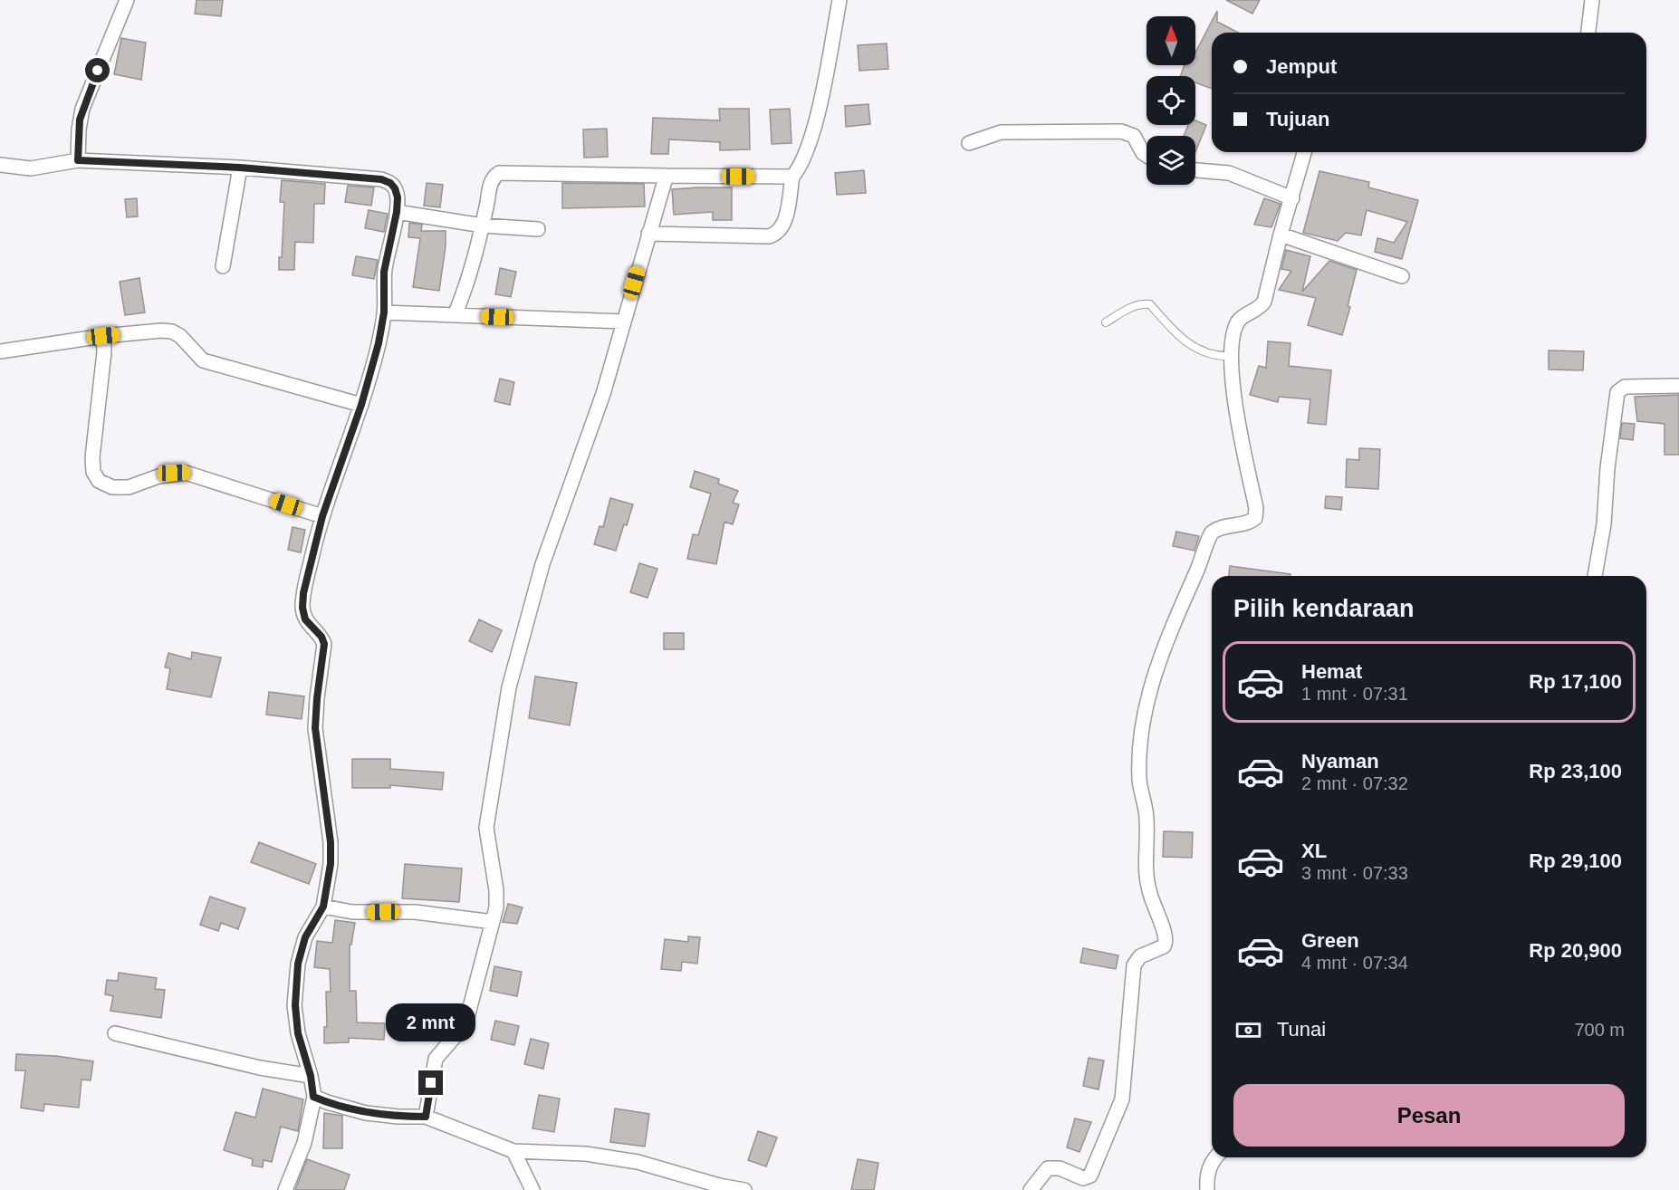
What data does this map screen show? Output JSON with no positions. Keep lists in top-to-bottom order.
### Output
{
  "north": "top",
  "page": {
    "banner": ["Jemput", "Tujuan"],
    "heading": "Pilih kendaraan",
    "list": [
      {
        "name": "Hemat",
        "note": "1 mnt · 07:31",
        "value": "Rp 17,100"
      },
      {
        "name": "Nyaman",
        "note": "2 mnt · 07:32",
        "value": "Rp 23,100"
      },
      {
        "name": "XL",
        "note": "3 mnt · 07:33",
        "value": "Rp 29,100"
      },
      {
        "name": "Green",
        "note": "4 mnt · 07:34",
        "value": "Rp 20,900"
      }
    ],
    "pay": ["Tunai", "700 m"],
    "bubble": "2 mnt",
    "buttons": "Pesan"
  }
}
